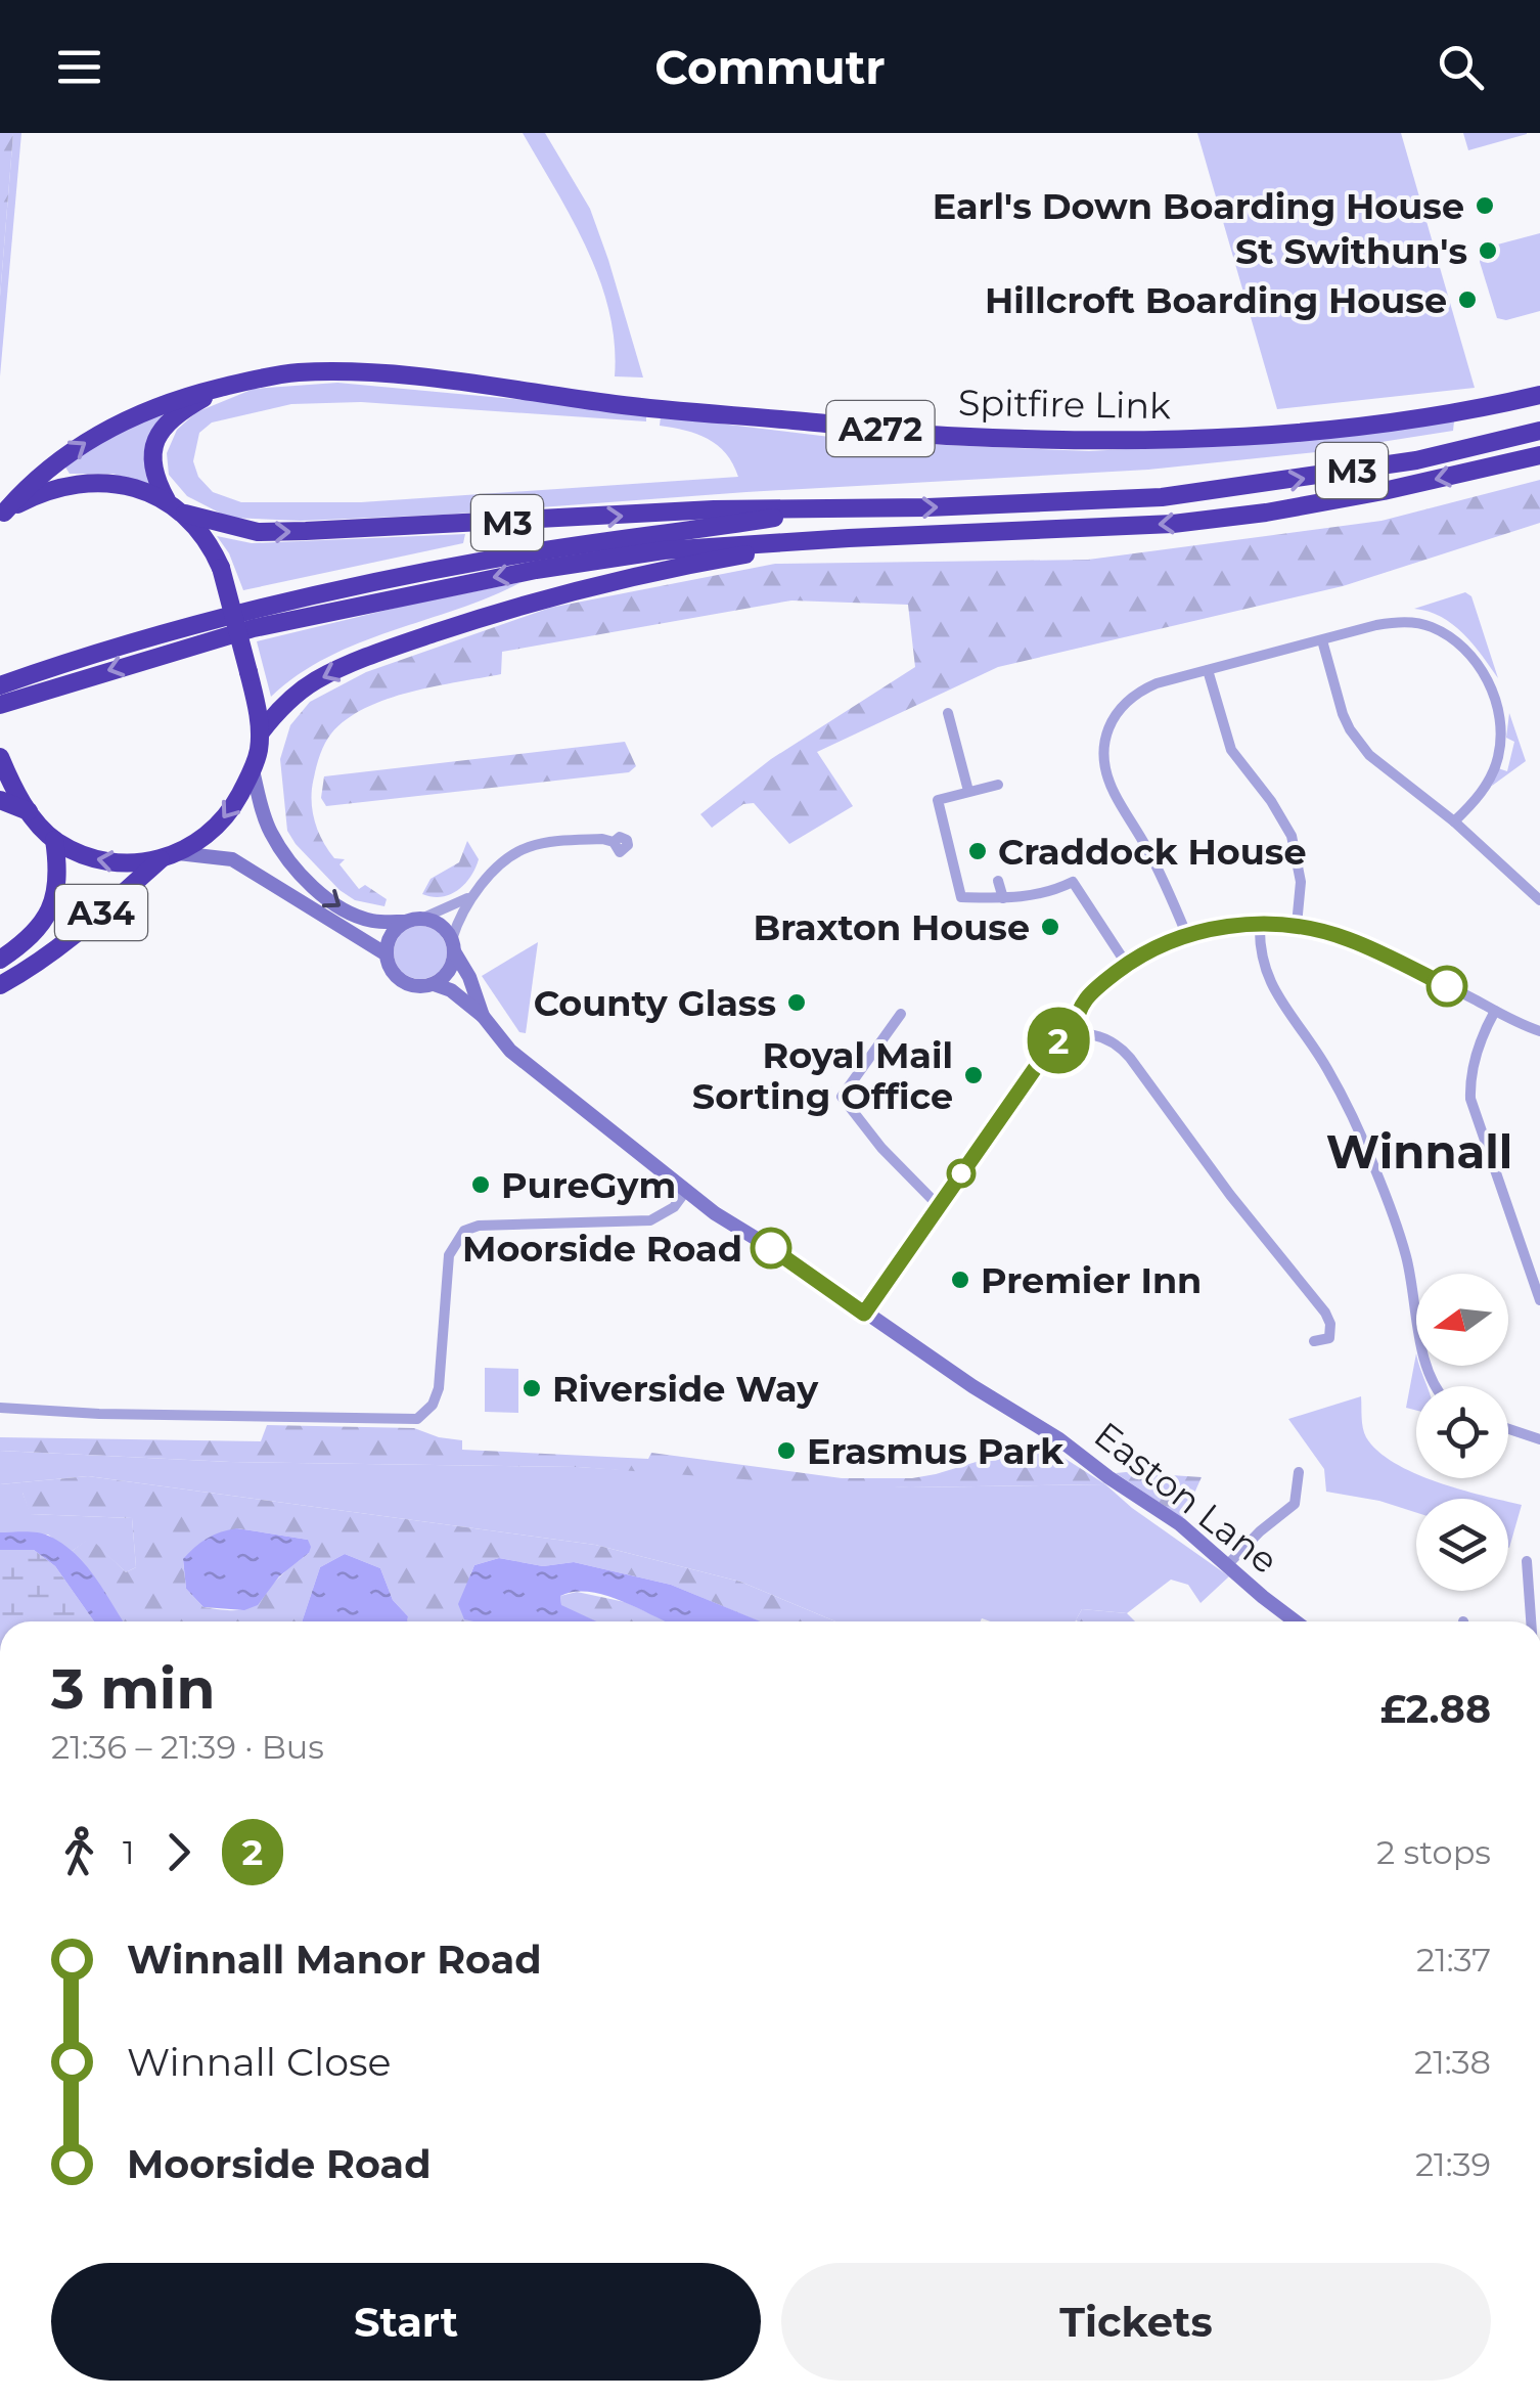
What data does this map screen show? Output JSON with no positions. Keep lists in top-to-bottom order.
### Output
{
  "streets": {
    "highway": [
      "Spitfire Link",
      "A272",
      "M3",
      "A34"
    ],
    "street": ["Easton Lane"]
  },
  "districts": ["Winnall"],
  "places": [
    "Earl's Down Boarding House",
    "St Swithun's",
    "Hillcroft Boarding House",
    "Craddock House",
    "Braxton House",
    "County Glass",
    "Royal Mail Sorting Office",
    "PureGym",
    "Moorside Road",
    "Premier Inn",
    "Riverside Way",
    "Erasmus Park"
  ],
  "lines": ["bus line 2"],
  "north": "left",
  "page": {
    "header": "Commutr",
    "on_map": "2",
    "heading": ["3 min", "21:36 – 21:39 · Bus", "£2.88"],
    "legs": ["1", "2", "2 stops"],
    "list": [
      {
        "name": "Winnall Manor Road",
        "value": "21:37"
      },
      {
        "name": "Winnall Close",
        "value": "21:38"
      },
      {
        "name": "Moorside Road",
        "value": "21:39"
      }
    ],
    "buttons": ["Start", "Tickets"]
  }
}
